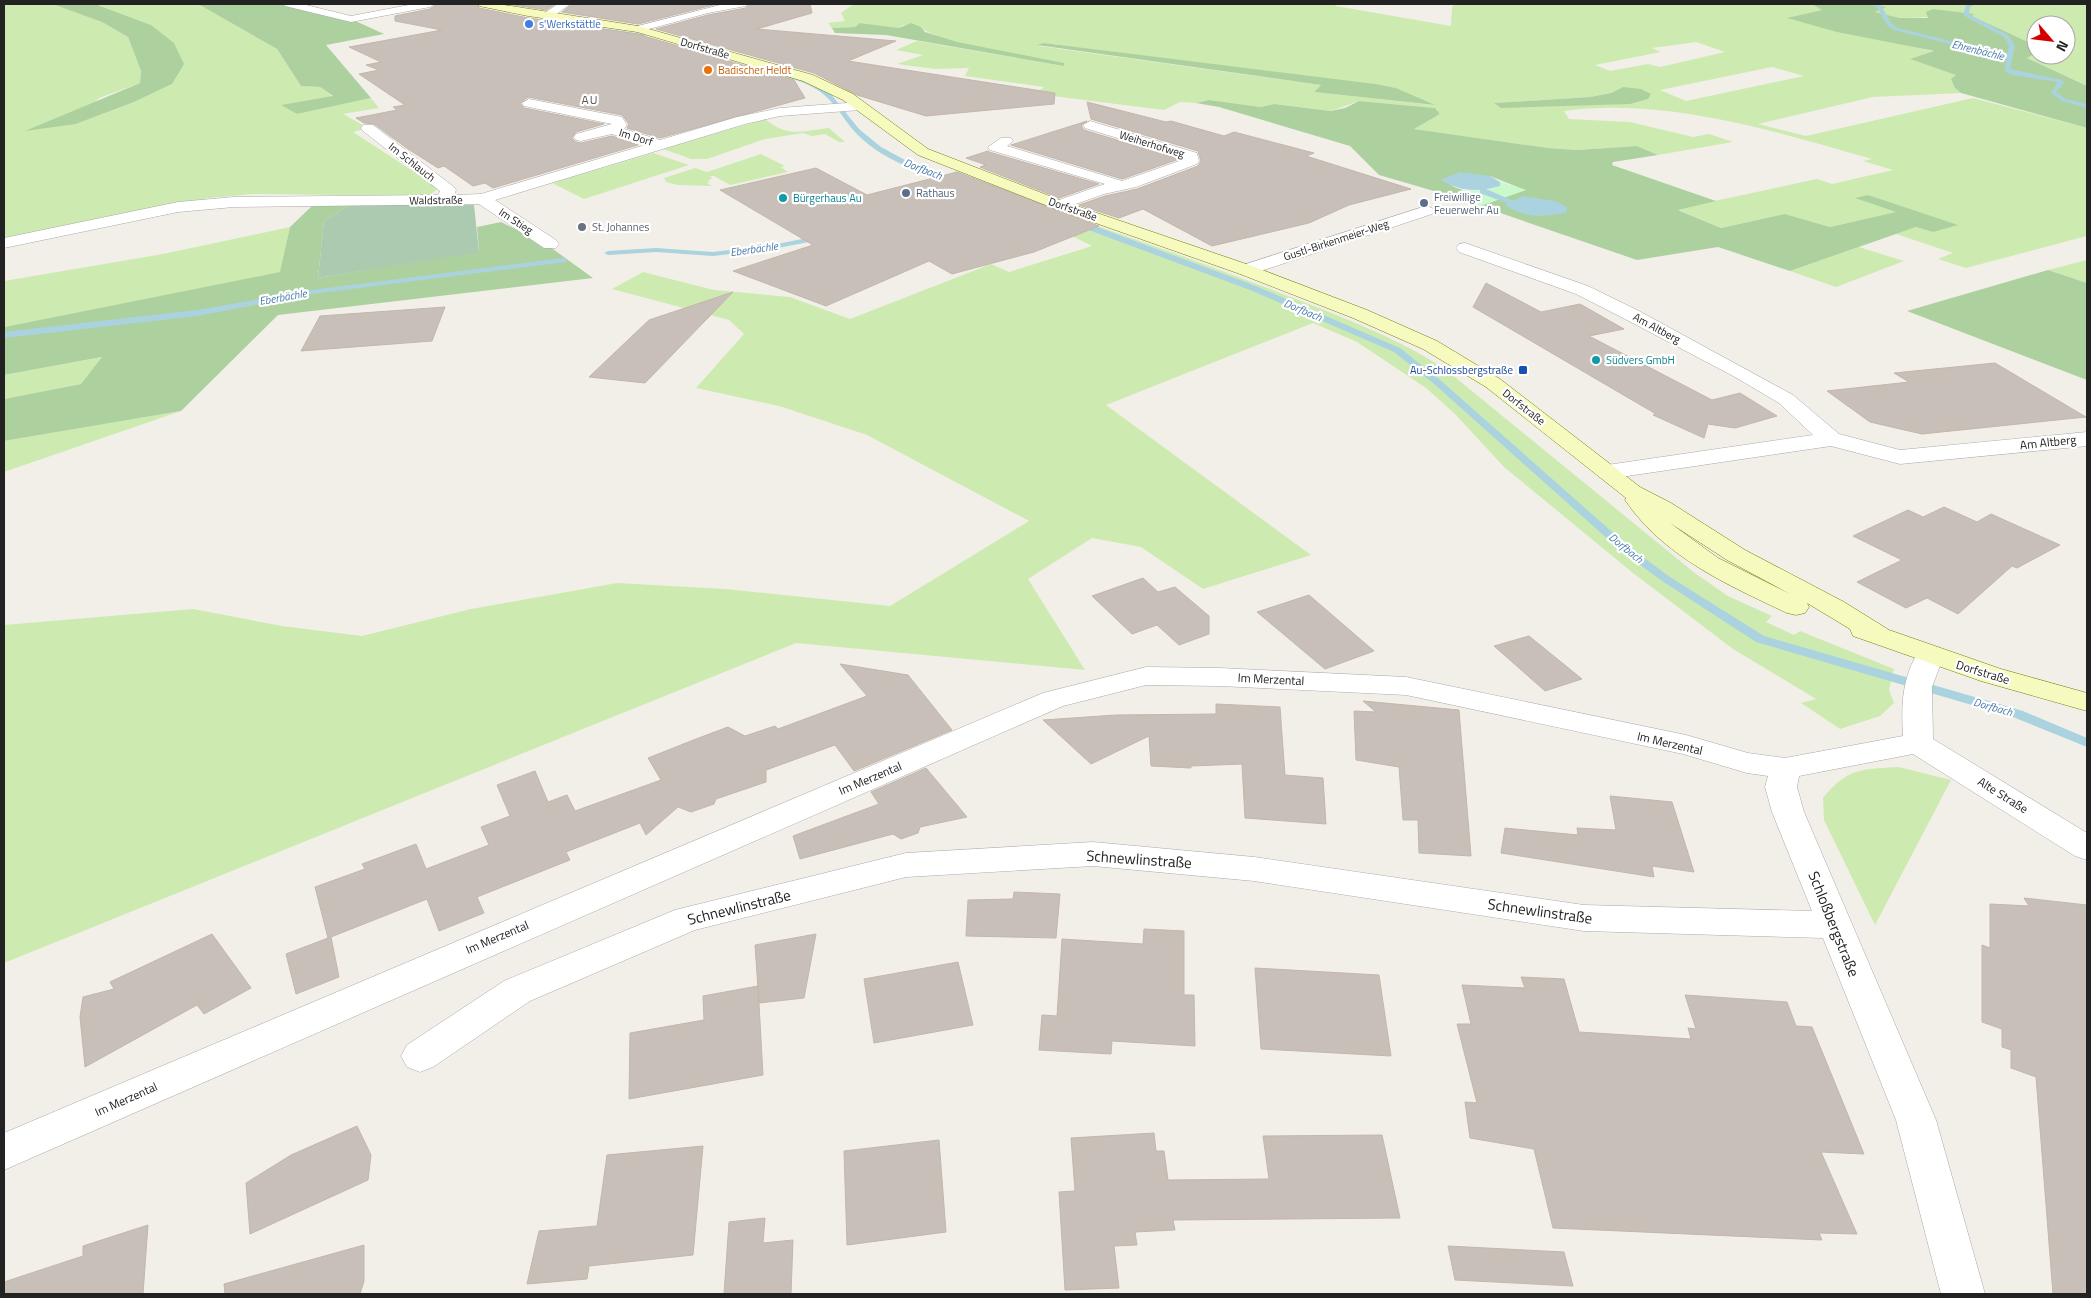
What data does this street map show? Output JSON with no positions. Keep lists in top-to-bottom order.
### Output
{
  "streets": {
    "main road": ["Dorfstraße"],
    "street": [
      "Im Dorf",
      "Weiherhofweg",
      "Im Schlauch",
      "Waldstraße",
      "Im Stieg",
      "Gustl-Birkenmeier-Weg",
      "Am Altberg",
      "Im Merzental",
      "Alte Straße",
      "Schnewlinstraße",
      "Schloßbergstraße"
    ]
  },
  "crossings": [
    ["Dorfstraße", "Weiherhofweg"],
    ["Dorfstraße", "Waldstraße"],
    ["Dorfstraße", "Gustl-Birkenmeier-Weg"],
    ["Dorfstraße", "Am Altberg"],
    ["Im Dorf", "Waldstraße"],
    ["Im Schlauch", "Waldstraße"],
    ["Waldstraße", "Im Stieg"],
    ["Im Merzental", "Schloßbergstraße"],
    ["Schnewlinstraße", "Schloßbergstraße"]
  ],
  "districts": ["AU"],
  "water": ["Ehrenbächle", "Dorfbach", "Eberbächle"],
  "places": {
    "other": [
      "s'Werkstättle",
      "Badischer Heldt",
      "Rathaus",
      "Bürgerhaus Au",
      "Freiwillige Feuerwehr Au",
      "St. Johannes",
      "Südvers GmbH"
    ],
    "transit": ["Au-Schlossbergstraße"]
  },
  "north": "bottom right"
}
